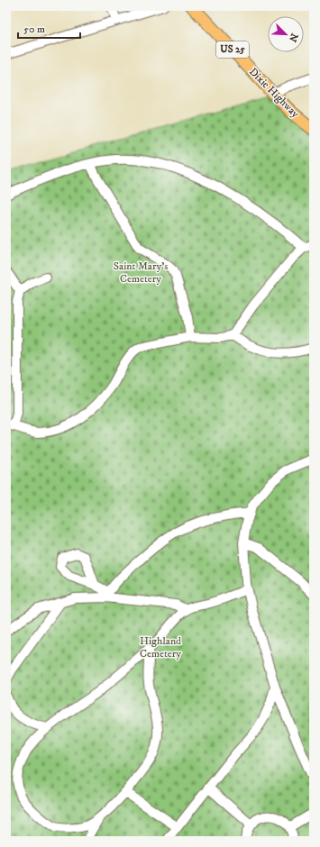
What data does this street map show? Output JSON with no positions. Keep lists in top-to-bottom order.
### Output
{
  "streets": {
    "main road": ["US 25", "Dixie Highway"]
  },
  "parks": ["Saint Mary’s Cemetery", "Highland Cemetery"],
  "scale_bar": "50 m",
  "north": "bottom right"
}
